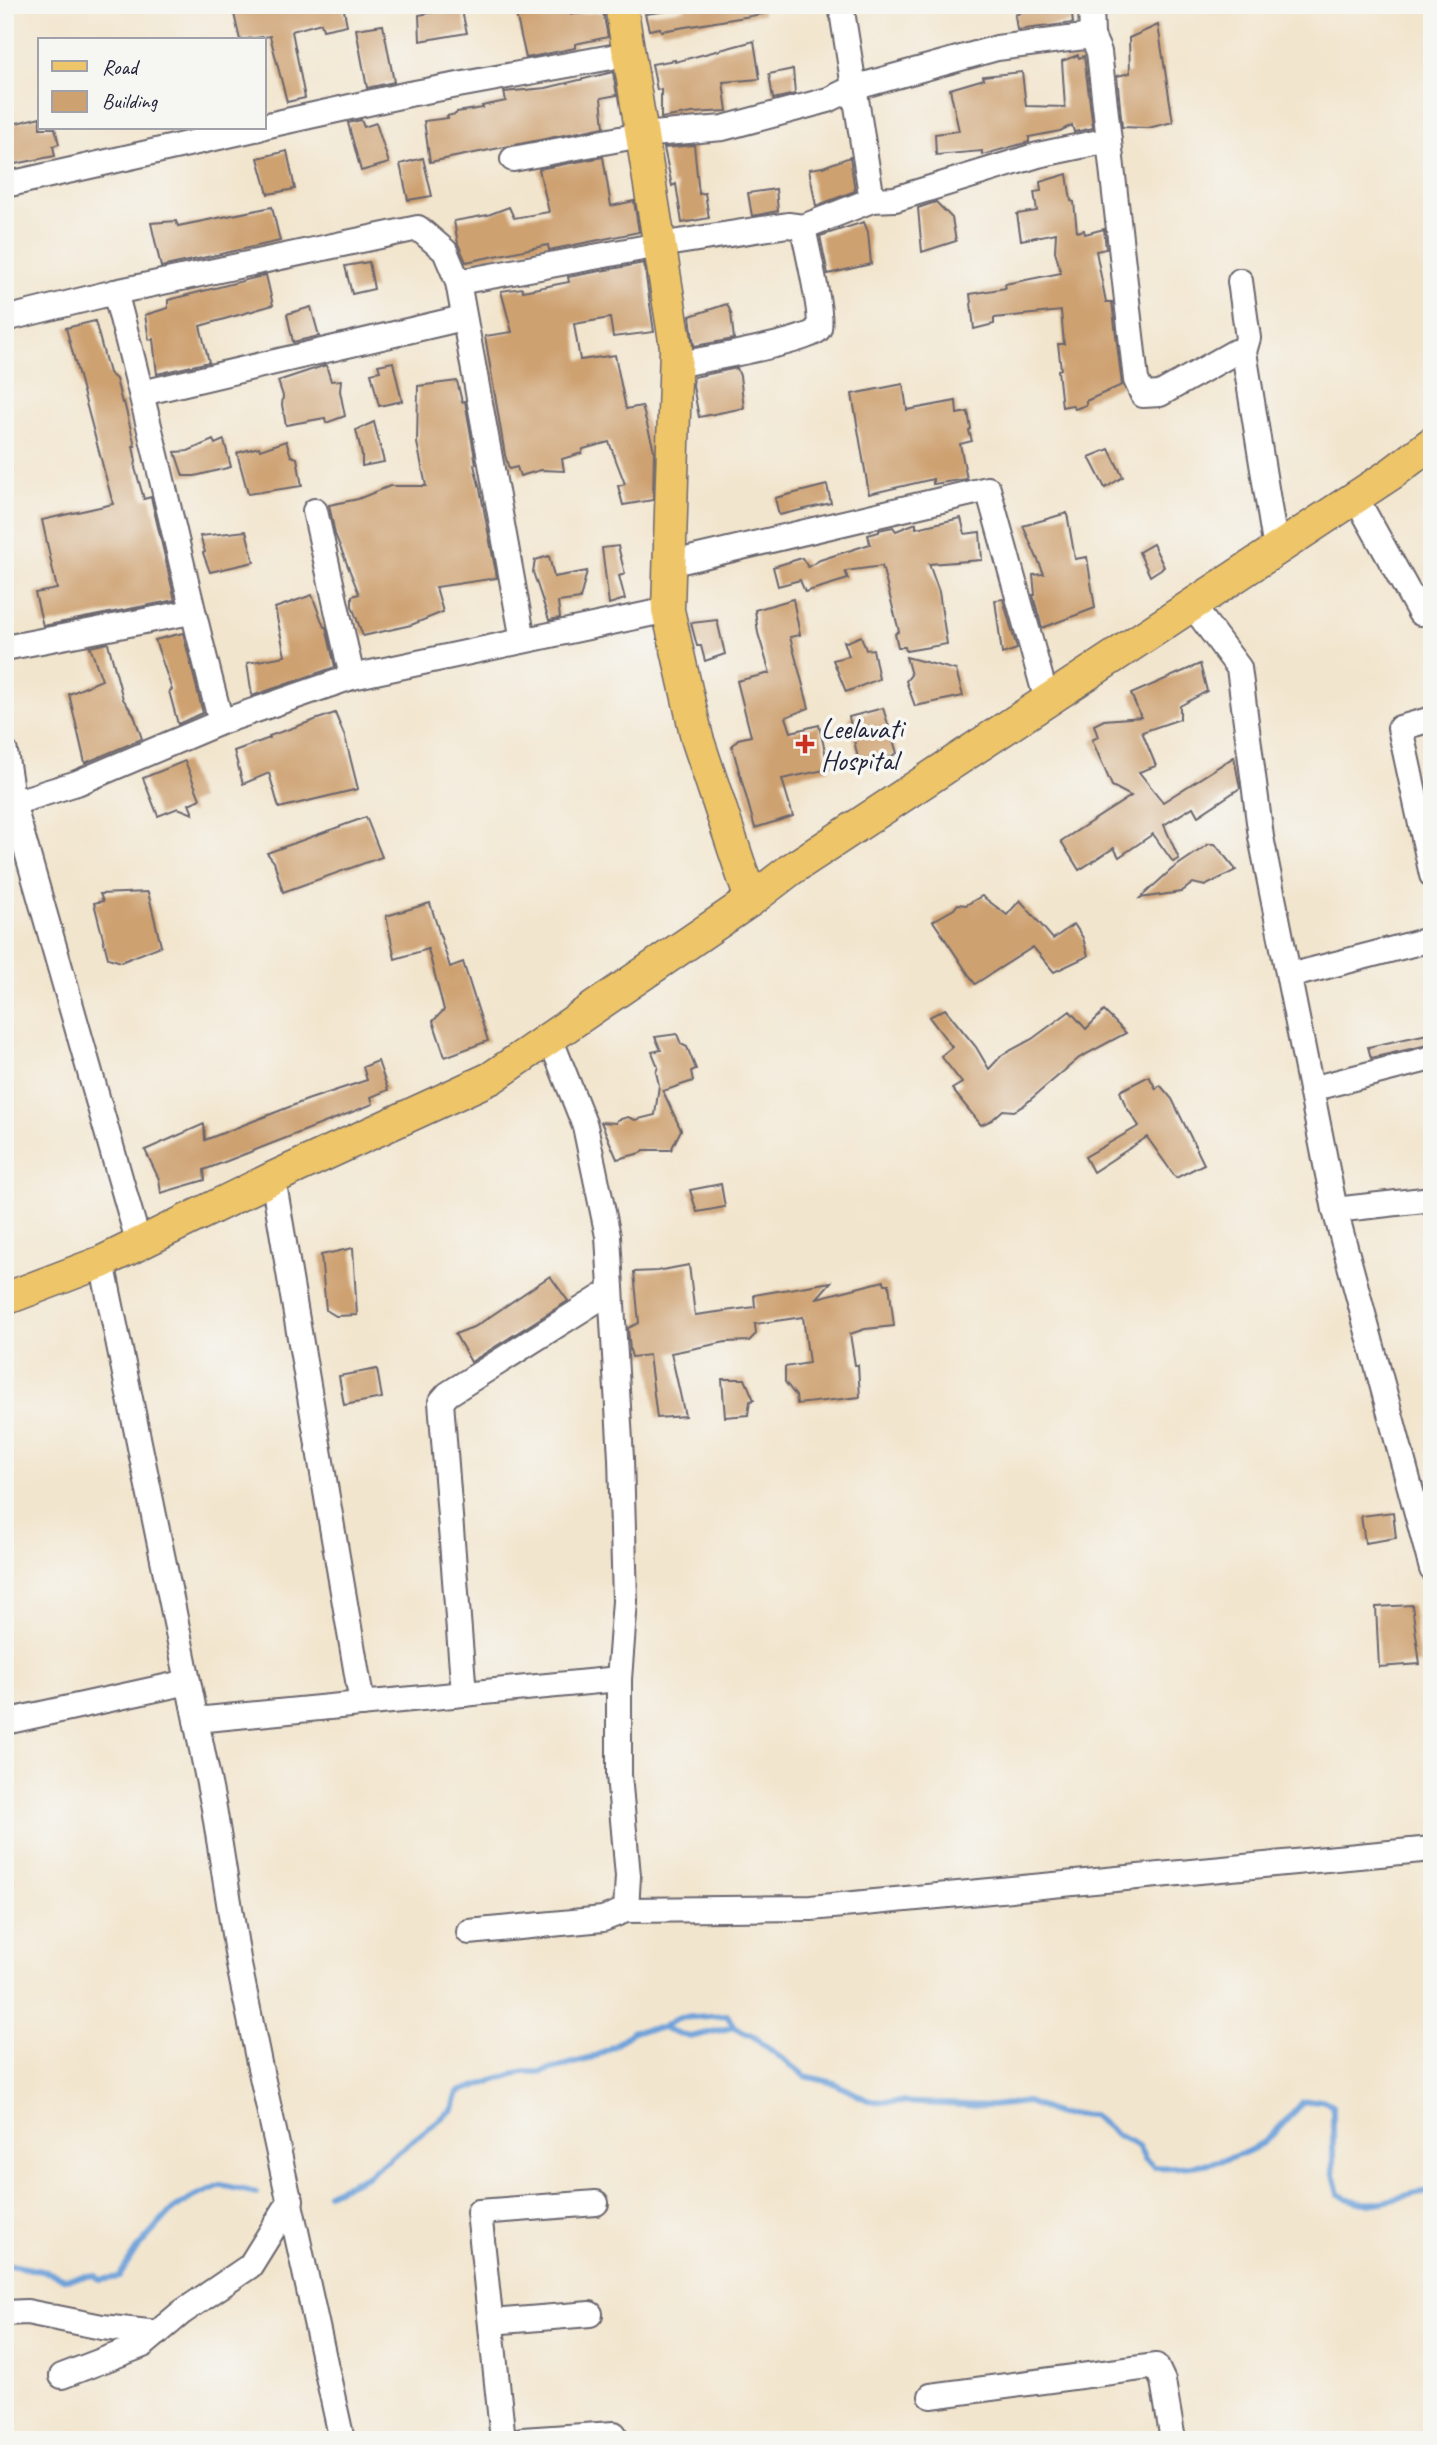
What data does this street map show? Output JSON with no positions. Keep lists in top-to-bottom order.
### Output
{
  "places": {
    "health": ["Leelavati Hospital"]
  },
  "legend": ["Road", "Building"]
}
